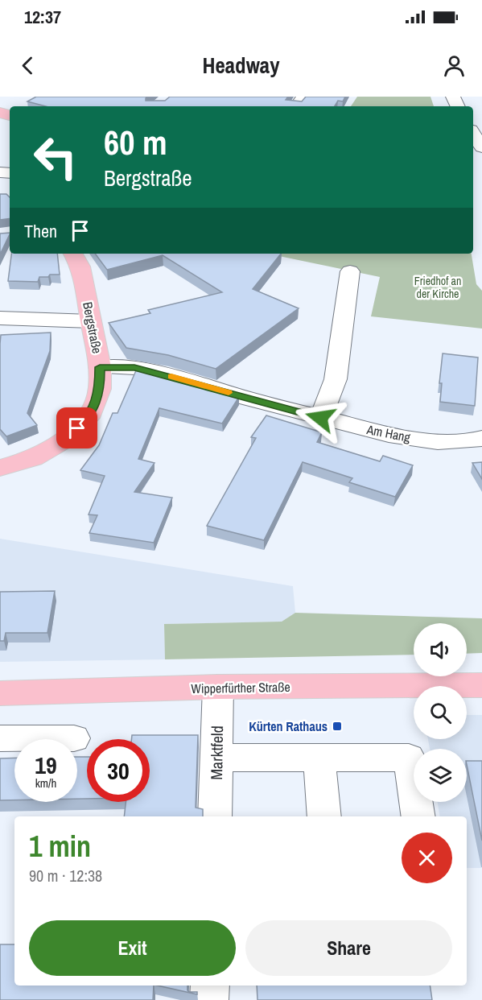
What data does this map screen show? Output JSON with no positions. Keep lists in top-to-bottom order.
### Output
{
  "streets": {
    "main road": ["Bergstraße", "Wipperfürther Straße"],
    "street": ["Am Hang", "Marktfeld"]
  },
  "crossings": [
    ["Bergstraße", "Am Hang"],
    ["Wipperfürther Straße", "Marktfeld"]
  ],
  "parks": ["Friedhof an der Kirche"],
  "places": {
    "transit": ["Kürten Rathaus"]
  },
  "page": {
    "status": "12:37",
    "header": "Headway",
    "turn": ["60 m", "Bergstraße"],
    "then": "Then",
    "speed": "19 km/h",
    "limit": "30",
    "heading": ["1 min", "90 m · 12:38"],
    "buttons": ["Exit", "Share"]
  }
}
